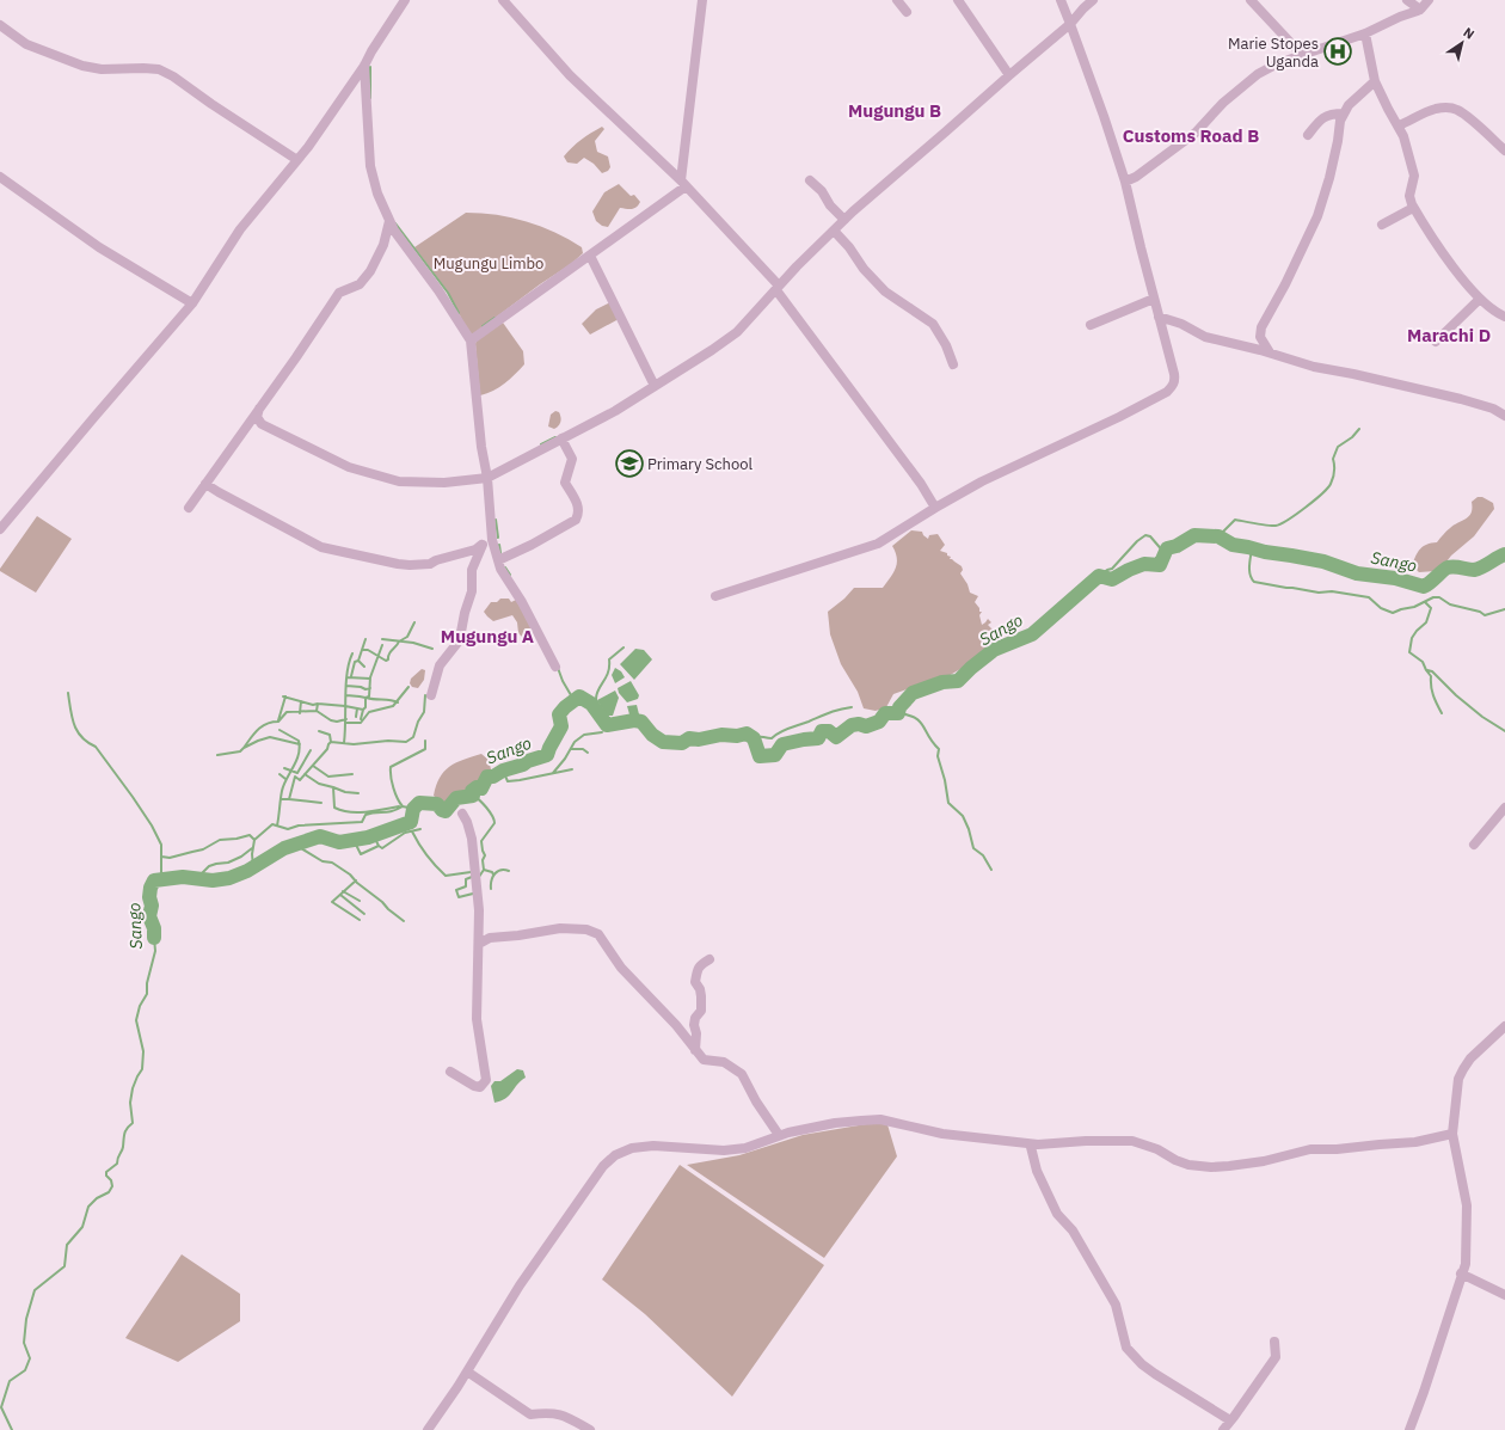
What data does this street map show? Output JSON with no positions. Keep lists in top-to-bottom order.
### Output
{
  "districts": [
    "Mugungu B",
    "Customs Road B",
    "Marachi D",
    "Mugungu A"
  ],
  "water": ["Sango"],
  "parks": ["Mugungu Limbo"],
  "places": {
    "hospital": ["Marie Stopes Uganda"],
    "school or university": ["Primary School"]
  },
  "north": "top right"
}
